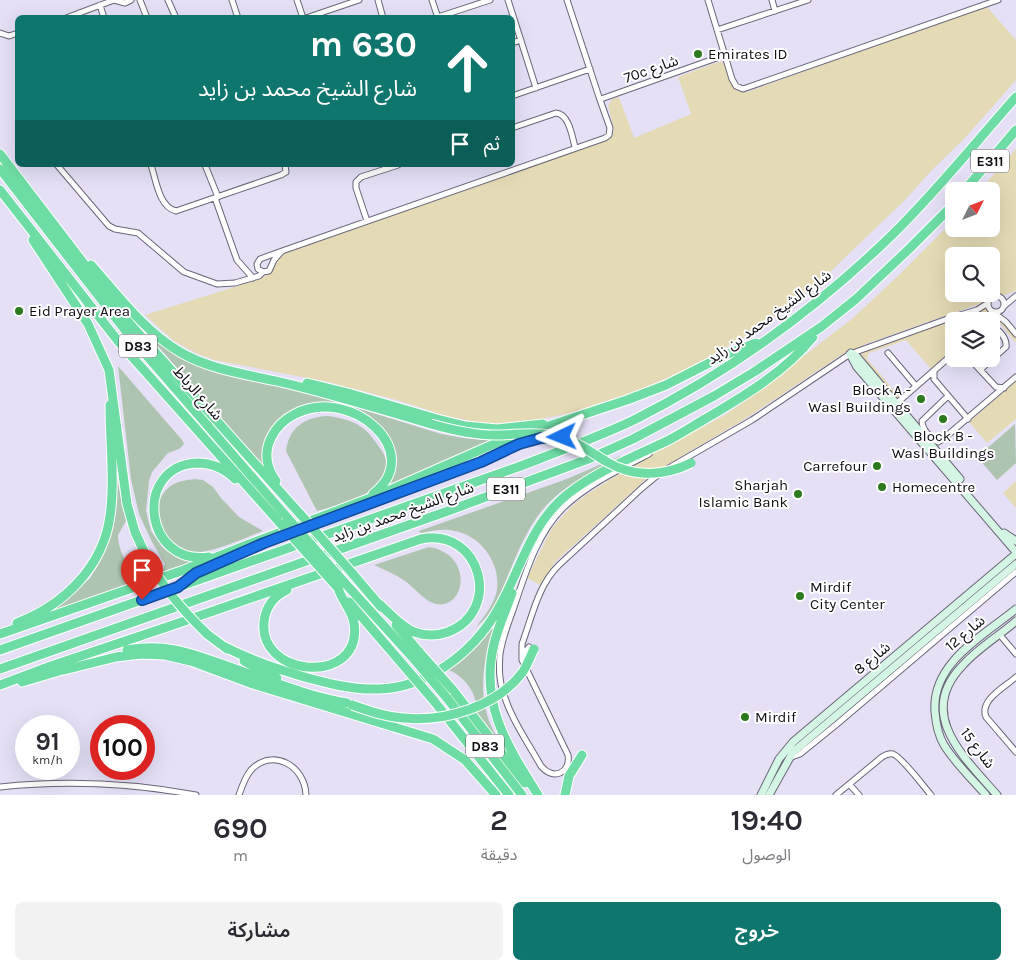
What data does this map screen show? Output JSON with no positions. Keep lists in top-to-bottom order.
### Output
{
  "streets": {
    "highway": [
      "E311",
      "شارع الشيخ محمد بن زايد",
      "D83",
      "شارع الرباط"
    ],
    "street": [
      "70c شارع",
      "شارع 12",
      "شارع 8",
      "شارع 15"
    ]
  },
  "crossings": [
    ["D83", "شارع الرباط"],
    ["شارع 12", "شارع 15"]
  ],
  "places": [
    "Emirates ID",
    "Eid Prayer Area",
    "Block A - Wasl Buildings",
    "Block B - Wasl Buildings",
    "Carrefour",
    "Homecentre",
    "Sharjah Islamic Bank",
    "Mirdif City Center",
    "Mirdif"
  ],
  "north": "top right",
  "page": {
    "turn": ["630 m", "شارع الشيخ محمد بن زايد"],
    "then": "ثم",
    "speed": "91 km/h",
    "limit": "100",
    "eta": [
      "19:40",
      "الوصول",
      "2",
      "دقيقة",
      "690",
      "m"
    ],
    "buttons": ["خروج", "مشاركة"]
  }
}
